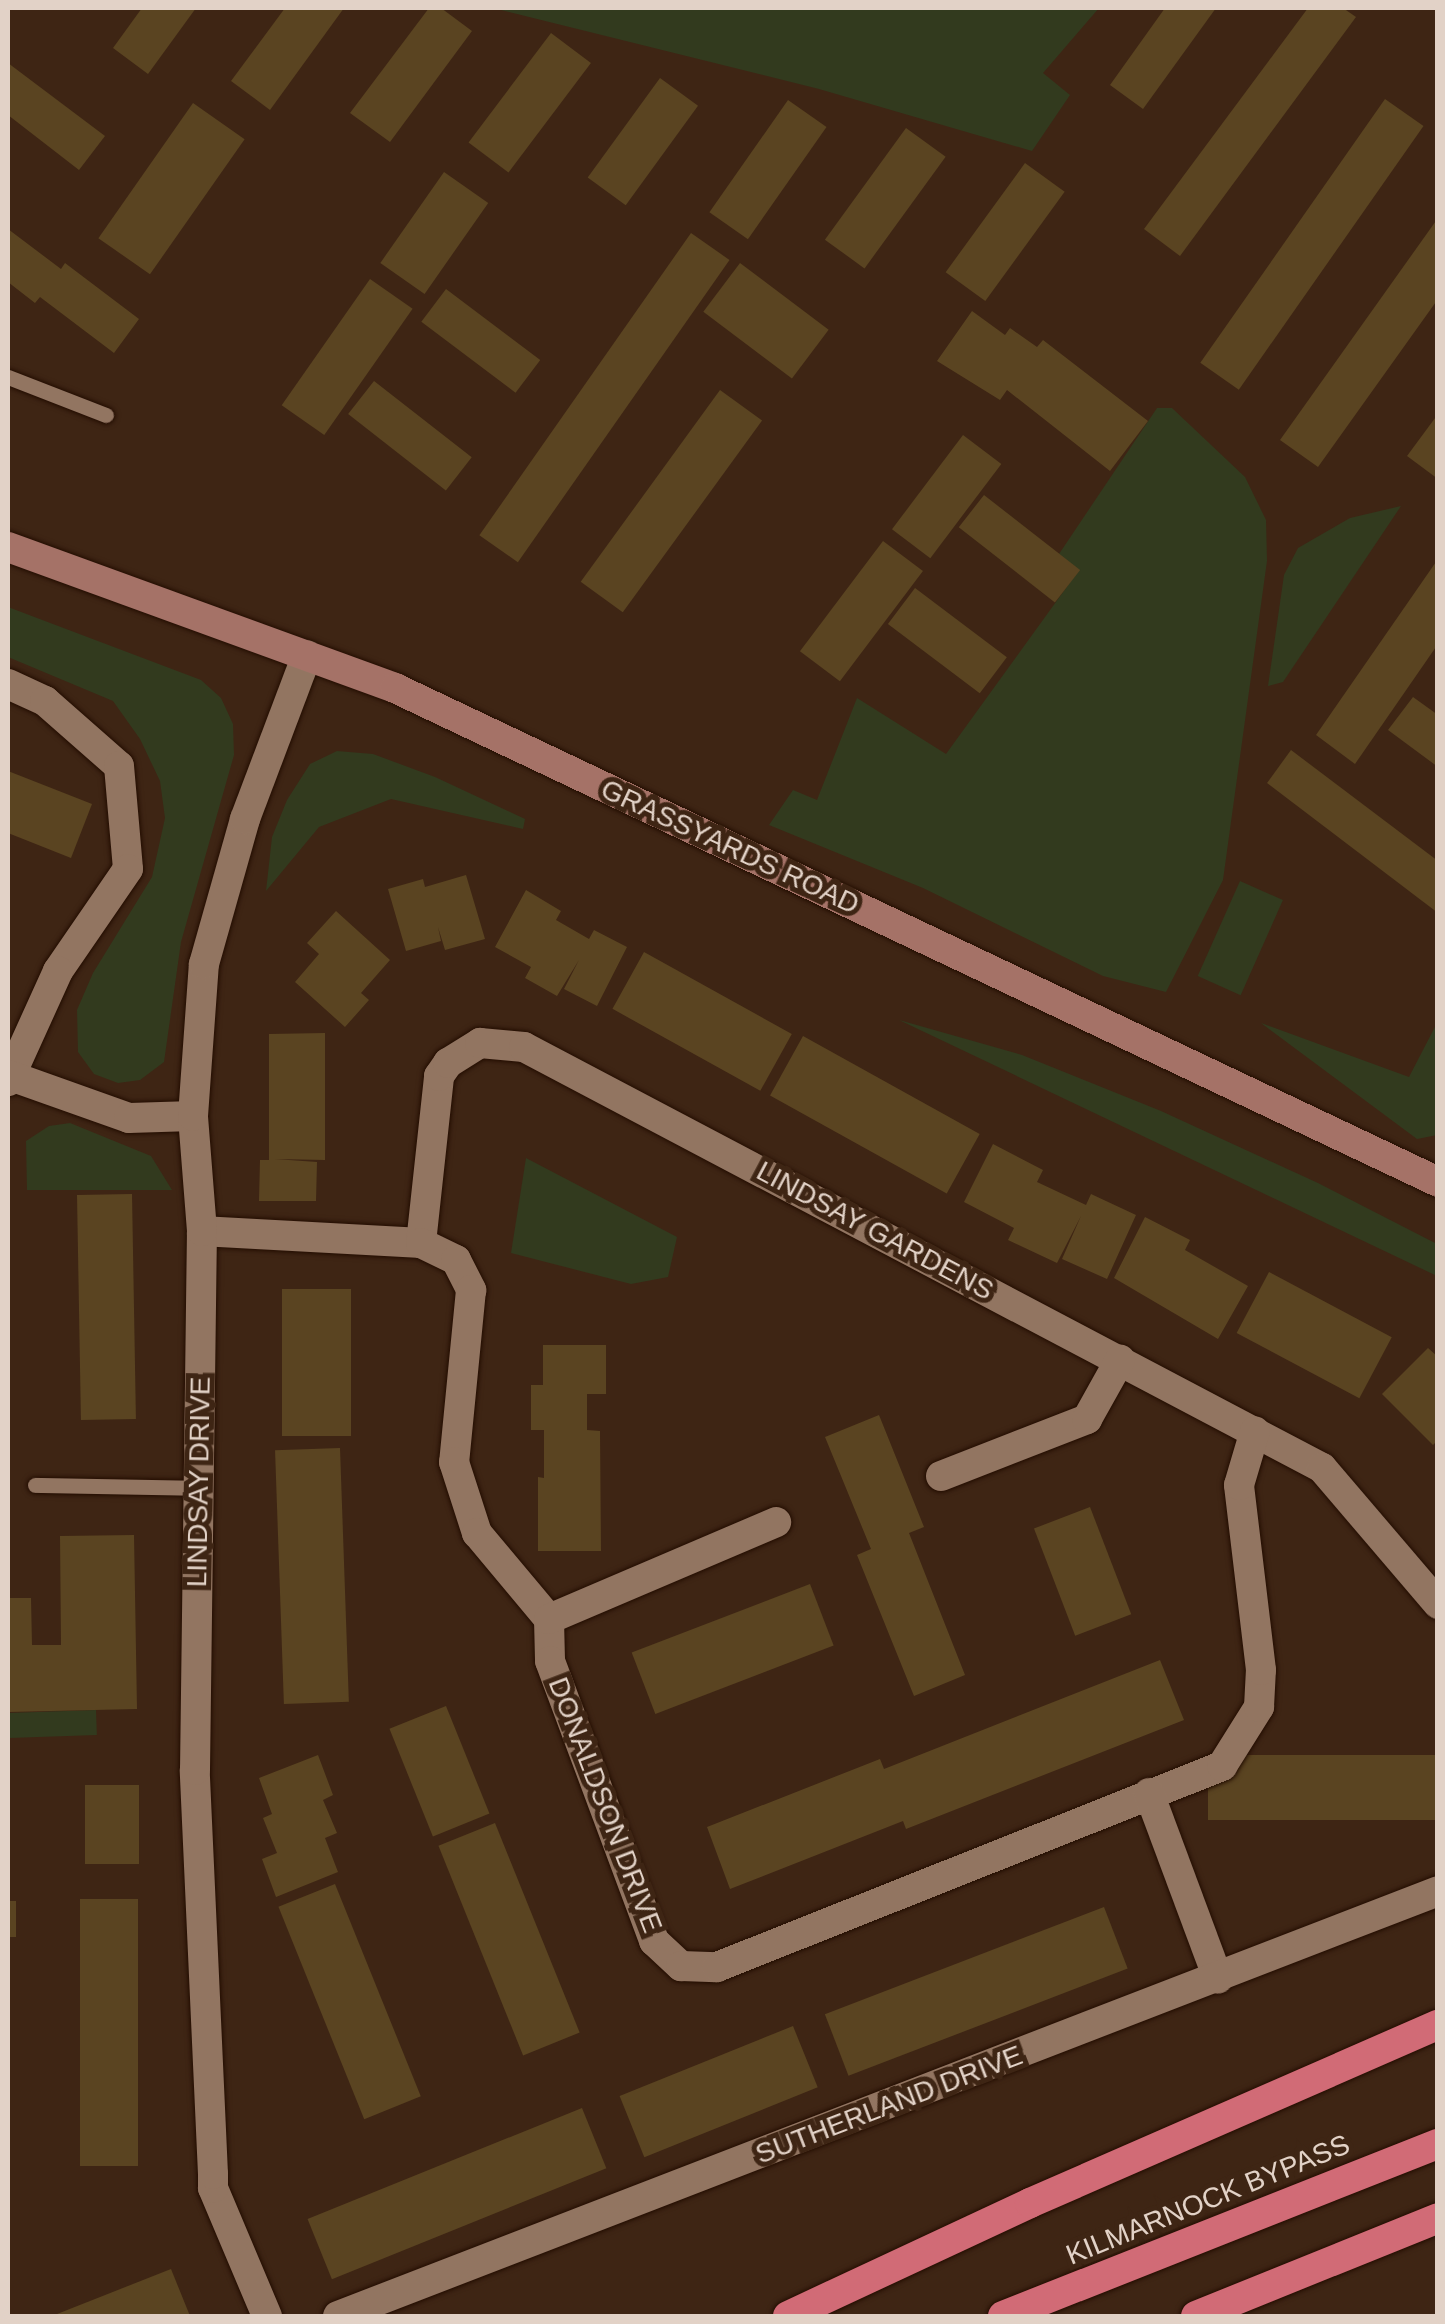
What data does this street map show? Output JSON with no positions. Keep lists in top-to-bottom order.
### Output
{
  "streets": {
    "highway": ["KILMARNOCK BYPASS"],
    "main road": ["GRASSYARDS ROAD"],
    "street": [
      "LINDSAY GARDENS",
      "LINDSAY DRIVE",
      "DONALDSON DRIVE",
      "SUTHERLAND DRIVE"
    ]
  },
  "crossings": [
    ["GRASSYARDS ROAD", "LINDSAY DRIVE"],
    ["LINDSAY GARDENS", "DONALDSON DRIVE"]
  ]
}
